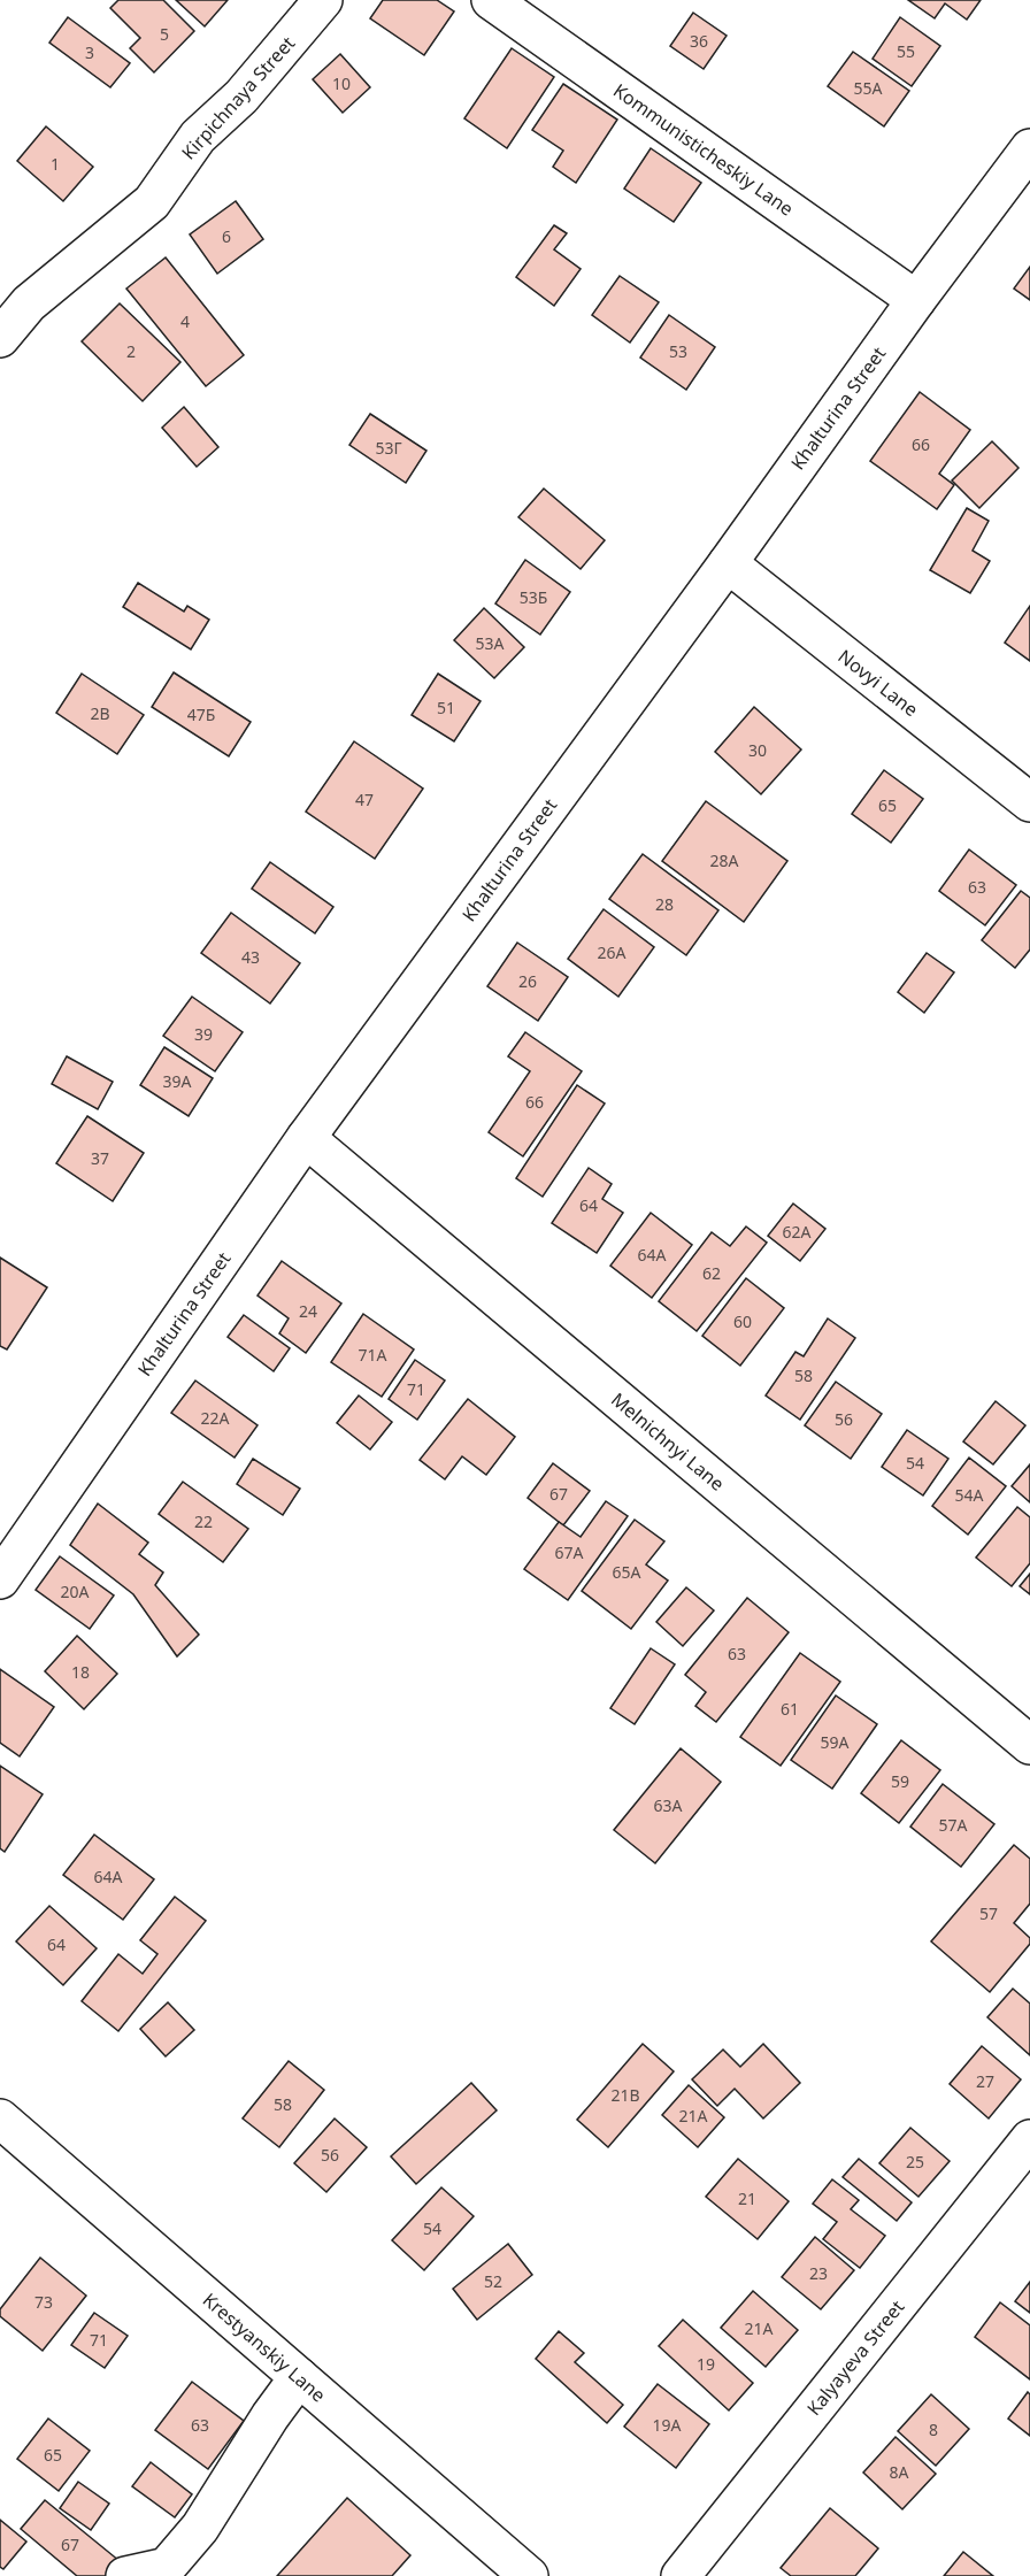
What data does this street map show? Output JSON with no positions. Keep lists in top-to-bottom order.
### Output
{
  "streets": {
    "street": [
      "Kirpichnaya Street",
      "Kommunisticheskiy Lane",
      "Khalturina Street",
      "Novyi Lane",
      "Melnichnyi Lane",
      "Krestyanskiy Lane",
      "Kalyayeva Street"
    ]
  },
  "crossings": [
    ["Kommunisticheskiy Lane", "Khalturina Street"],
    ["Khalturina Street", "Novyi Lane"],
    ["Khalturina Street", "Melnichnyi Lane"]
  ],
  "house_numbers": [
    "5",
    "36",
    "55",
    "3",
    "10",
    "55А",
    "1",
    "6",
    "4",
    "2",
    "53",
    "66",
    "53Г",
    "53Б",
    "53А",
    "51",
    "2В",
    "47Б",
    "30",
    "47",
    "65",
    "28А",
    "63",
    "28",
    "26А",
    "43",
    "26",
    "39",
    "39А",
    "66",
    "37",
    "64",
    "62А",
    "64А",
    "62",
    "24",
    "60",
    "71А",
    "58",
    "71",
    "22А",
    "56",
    "54",
    "67",
    "54А",
    "22",
    "67А",
    "65А",
    "20А",
    "63",
    "18",
    "61",
    "59А",
    "59",
    "63А",
    "57А",
    "64А",
    "57",
    "64",
    "27",
    "21В",
    "58",
    "21А",
    "56",
    "25",
    "21",
    "54",
    "23",
    "52",
    "73",
    "21А",
    "71",
    "19",
    "63",
    "19А",
    "8",
    "65",
    "8А",
    "67"
  ]
}
